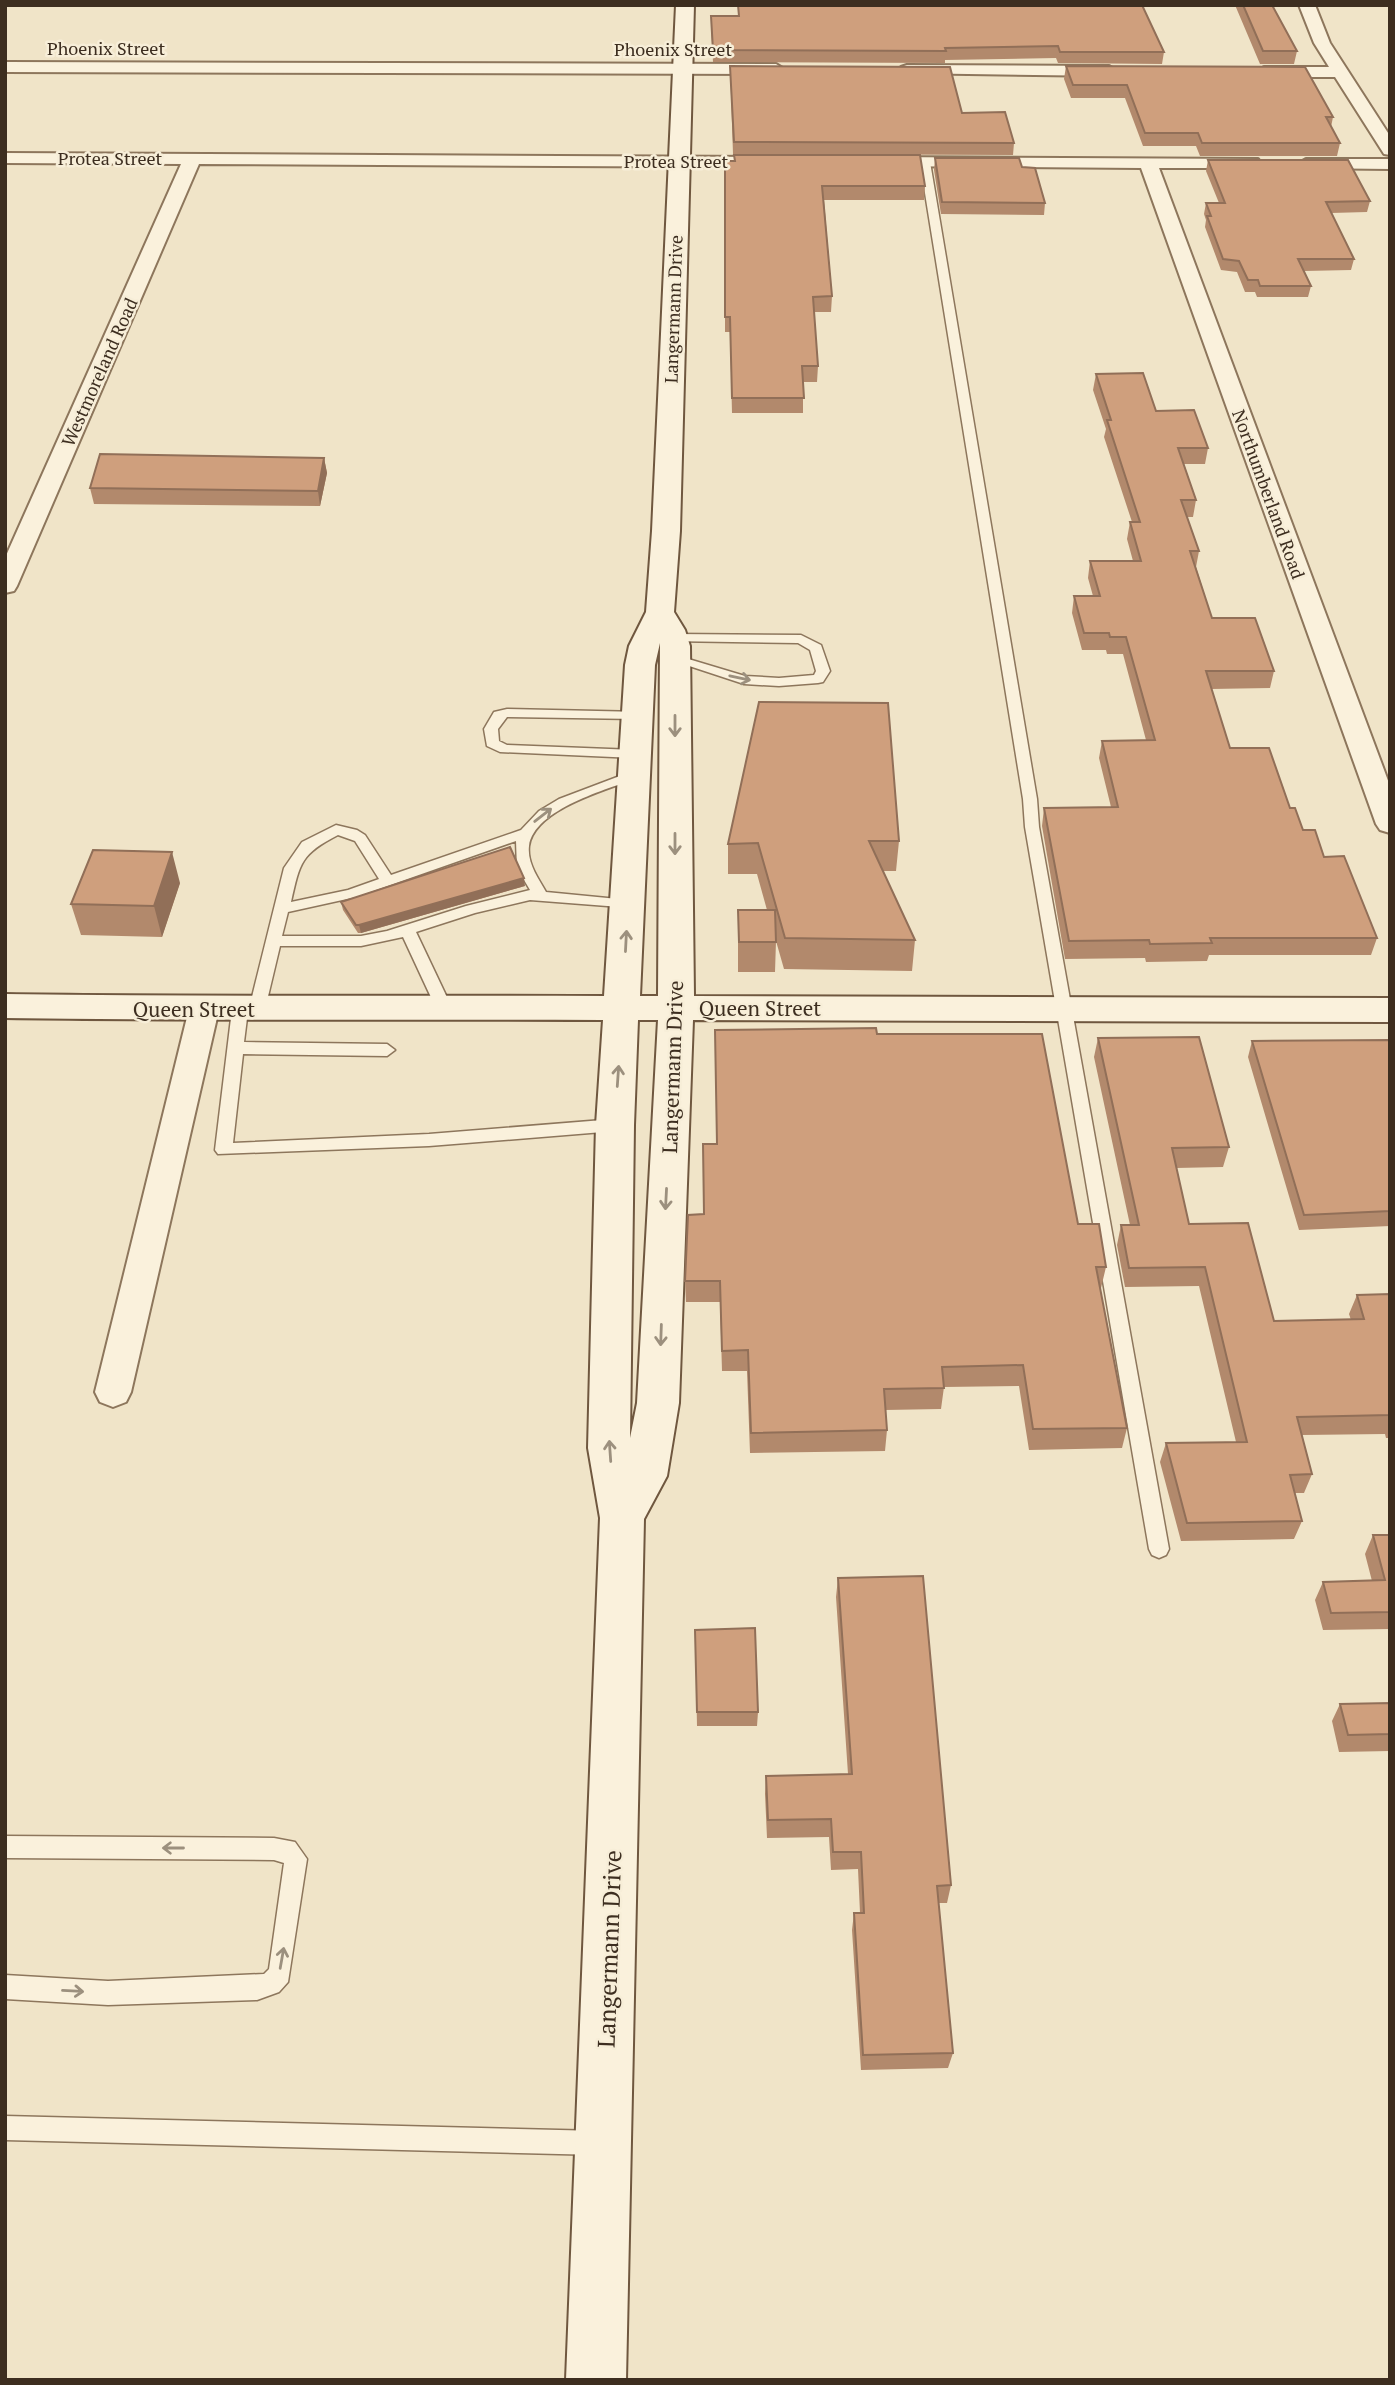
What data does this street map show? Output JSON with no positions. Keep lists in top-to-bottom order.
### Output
{
  "streets": {
    "main road": ["Langermann Drive", "Queen Street"],
    "street": [
      "Phoenix Street",
      "Protea Street",
      "Westmoreland Road",
      "Northumberland Road"
    ]
  },
  "crossings": [
    ["Phoenix Street", "Langermann Drive"],
    ["Protea Street", "Langermann Drive"],
    ["Protea Street", "Westmoreland Road"],
    ["Langermann Drive", "Queen Street"]
  ]
}
